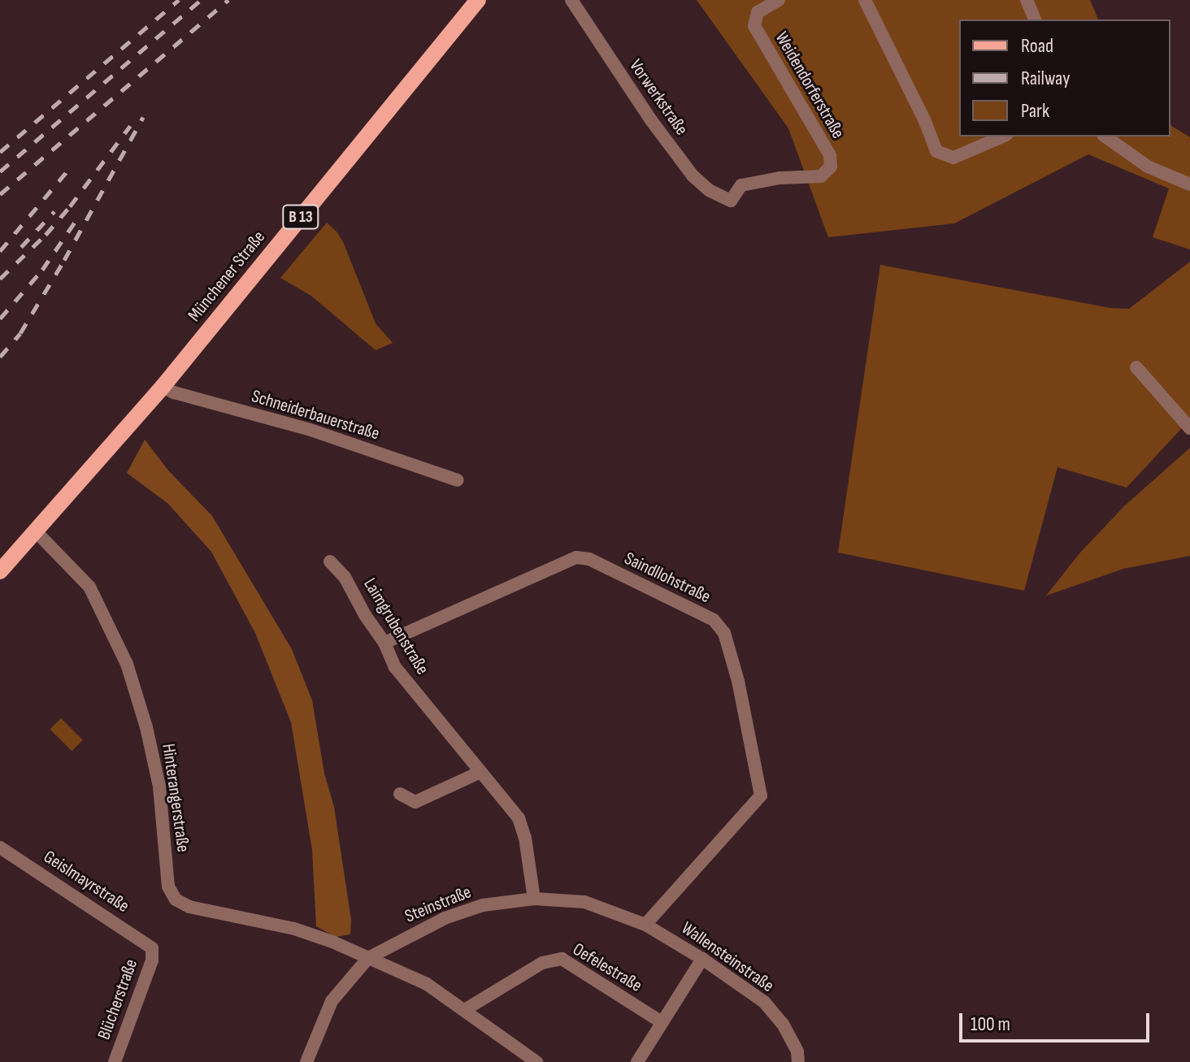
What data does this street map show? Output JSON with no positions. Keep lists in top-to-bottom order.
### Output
{
  "streets": {
    "main road": ["B 13", "Münchener Straße"],
    "street": [
      "Weidendorferstraße",
      "Vorwerkstraße",
      "Schneiderbauerstraße",
      "Saindllohstraße",
      "Laimgrubenstraße",
      "Hinterangerstraße",
      "Geislmayrstraße",
      "Steinstraße",
      "Wallensteinstraße",
      "Oefelestraße",
      "Blücherstraße"
    ]
  },
  "crossings": [
    ["Weidendorferstraße", "Vorwerkstraße"],
    ["Münchener Straße", "Schneiderbauerstraße"],
    ["Münchener Straße", "Hinterangerstraße"],
    ["Saindllohstraße", "Laimgrubenstraße"],
    ["Saindllohstraße", "Steinstraße"],
    ["Saindllohstraße", "Wallensteinstraße"],
    ["Laimgrubenstraße", "Steinstraße"],
    ["Hinterangerstraße", "Steinstraße"],
    ["Geislmayrstraße", "Blücherstraße"],
    ["Steinstraße", "Wallensteinstraße"]
  ],
  "legend": ["Road", "Railway", "Park"],
  "scale_bar": "100 m"
}
